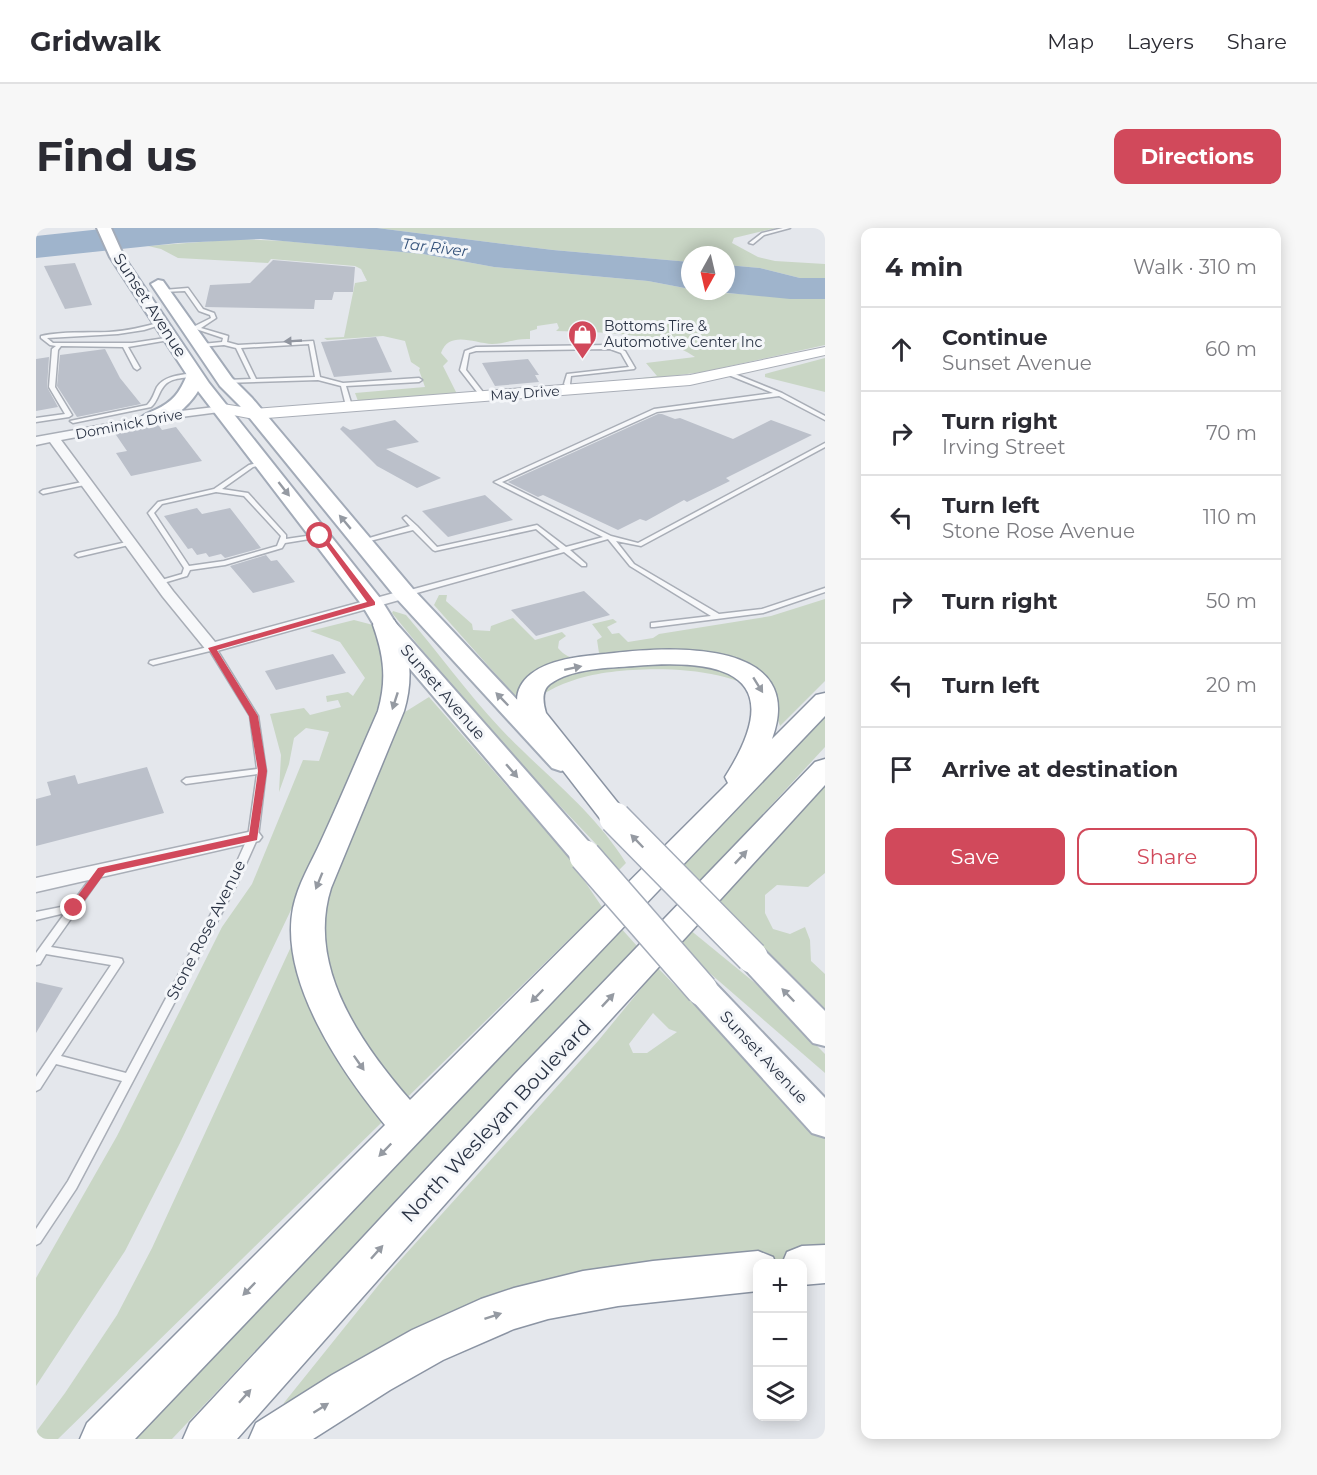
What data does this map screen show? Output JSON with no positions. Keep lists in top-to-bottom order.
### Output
{
  "streets": {
    "highway": ["North Wesleyan Boulevard"],
    "main road": ["Sunset Avenue", "May Drive"],
    "street": ["Dominick Drive", "Stone Rose Avenue"]
  },
  "crossings": [
    ["Sunset Avenue", "May Drive"],
    ["Sunset Avenue", "Dominick Drive"],
    ["May Drive", "Dominick Drive"],
    ["Dominick Drive", "Stone Rose Avenue"]
  ],
  "water": ["Tar River"],
  "places": {
    "shop": ["Bottoms Tire & Automotive Center Inc"]
  },
  "north": "bottom",
  "page": {
    "header": "Gridwalk",
    "nav": ["Map", "Layers", "Share"],
    "buttons": [
      "Directions",
      ["Save", "Share"]
    ],
    "title": "Find us",
    "heading": ["4 min", "Walk · 310 m"],
    "list": [
      ["Continue", "Sunset Avenue", "60 m"],
      ["Turn right", "Irving Street", "70 m"],
      ["Turn left", "Stone Rose Avenue", "110 m"],
      ["Turn right", "50 m"],
      ["Turn left", "20 m"],
      "Arrive at destination"
    ],
    "map_buttons": ["+", "−"]
  }
}
